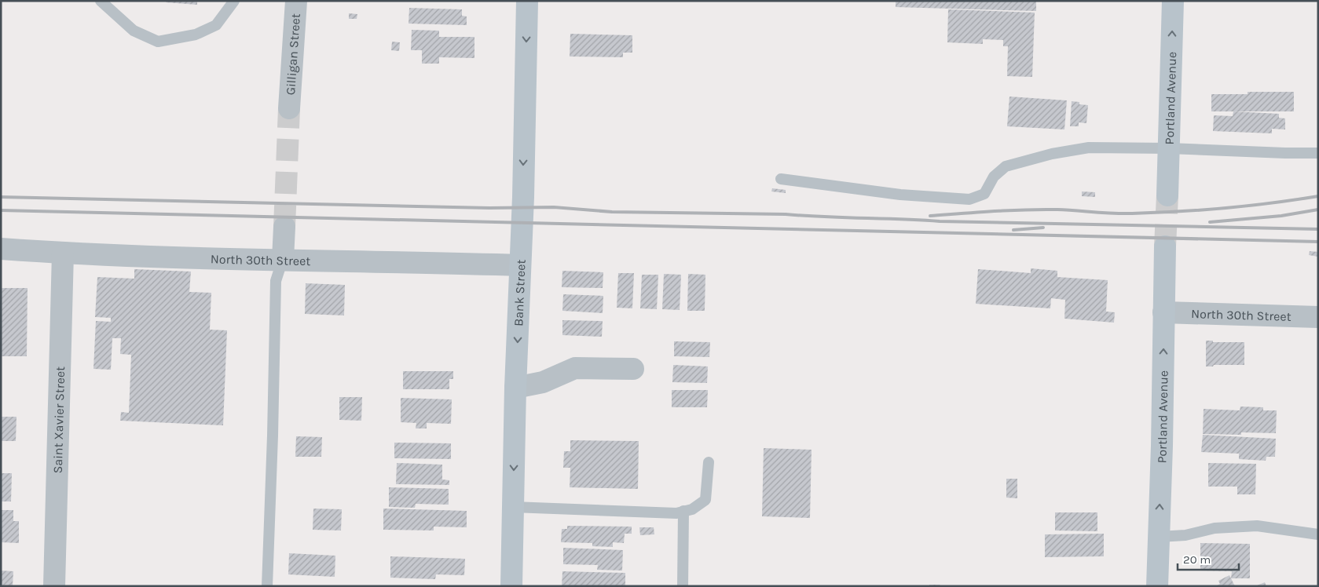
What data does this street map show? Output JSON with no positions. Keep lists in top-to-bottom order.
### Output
{
  "streets": {
    "street": [
      "Gilligan Street",
      "Portland Avenue",
      "North 30th Street",
      "Bank Street",
      "Saint Xavier Street"
    ]
  },
  "crossings": [
    ["Portland Avenue", "North 30th Street"],
    ["North 30th Street", "Bank Street"],
    ["North 30th Street", "Saint Xavier Street"]
  ],
  "one_way": ["Portland Avenue", "Bank Street"],
  "scale_bar": "20 m"
}
